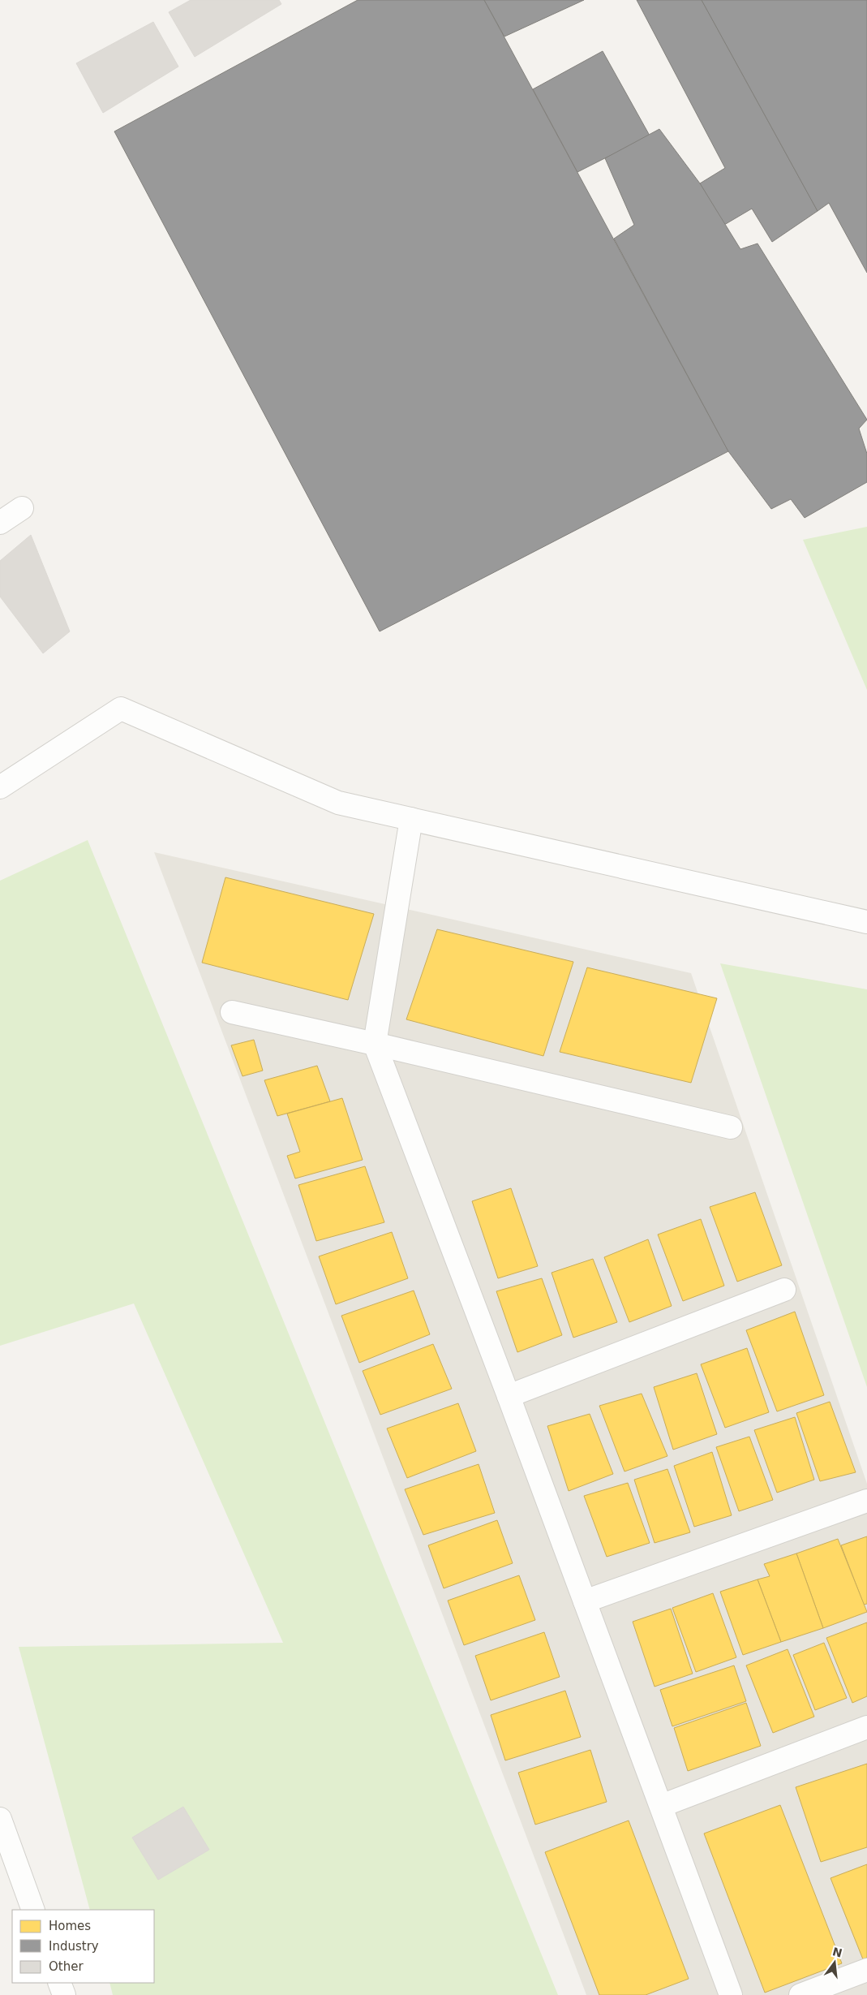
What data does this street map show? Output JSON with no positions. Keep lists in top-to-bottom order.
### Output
{
  "legend": ["Homes", "Industry", "Other"],
  "north": "top"
}
